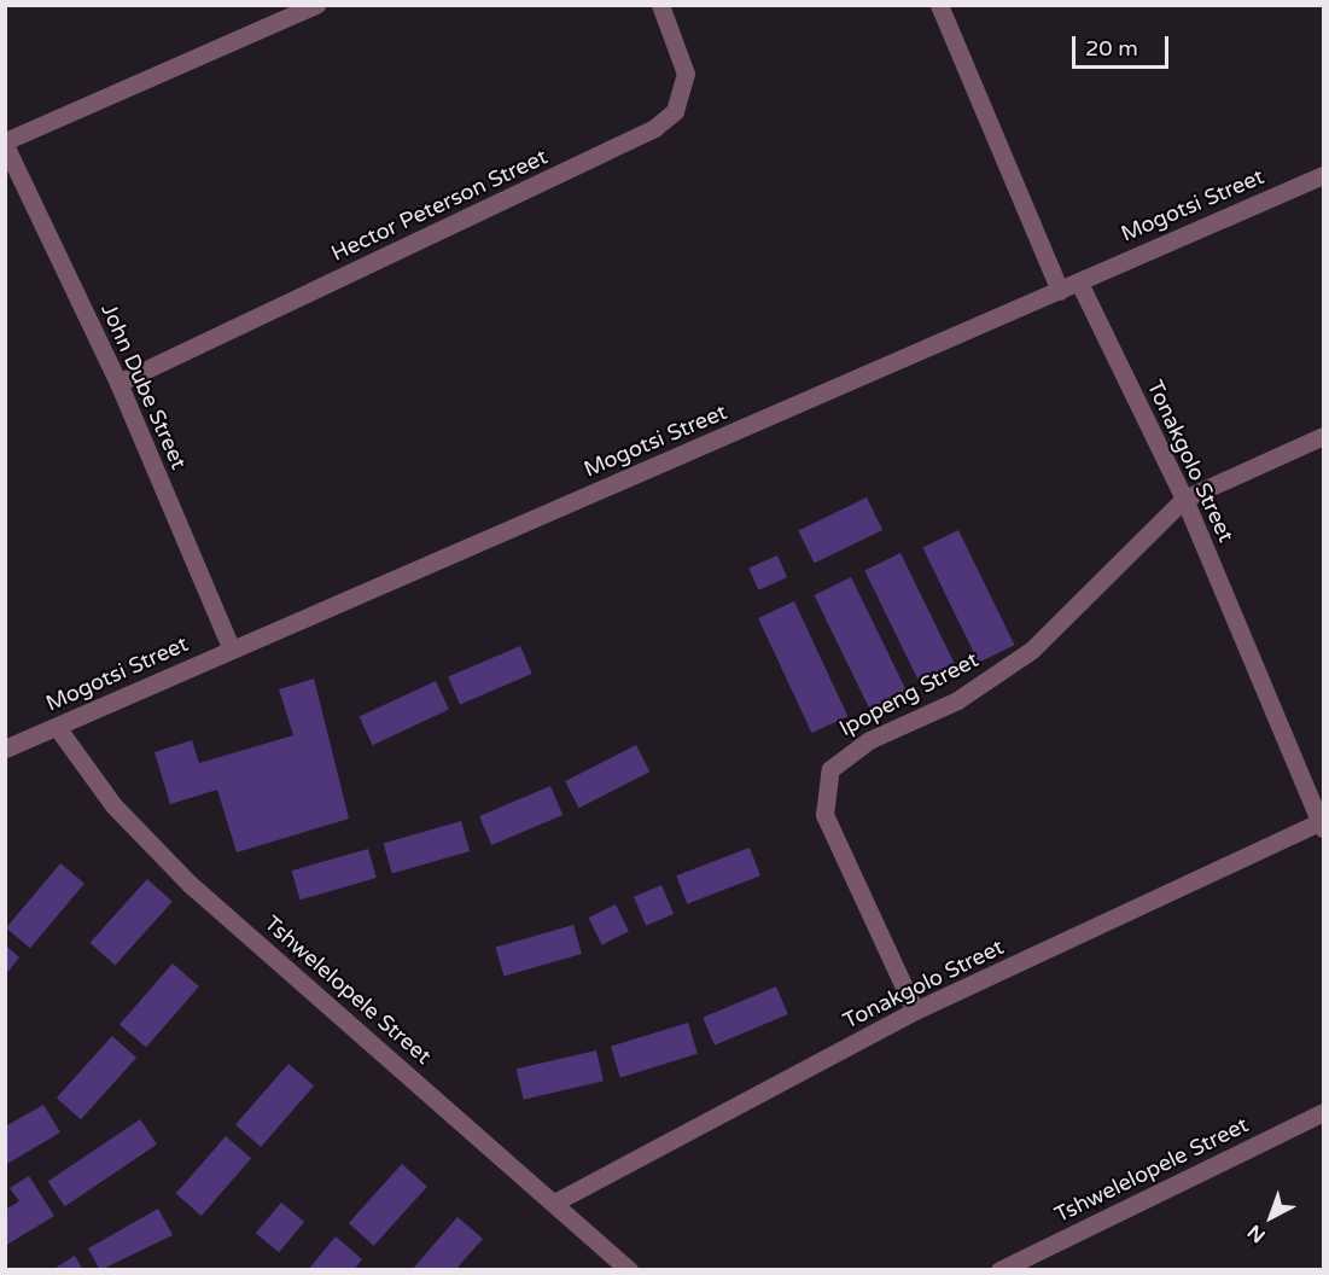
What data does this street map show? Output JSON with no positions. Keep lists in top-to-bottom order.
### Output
{
  "streets": {
    "street": [
      "Hector Peterson Street",
      "Mogotsi Street",
      "John Dube Street",
      "Tonakgolo Street",
      "Ipopeng Street",
      "Tshwelelopele Street"
    ]
  },
  "crossings": [
    ["Hector Peterson Street", "John Dube Street"],
    ["Mogotsi Street", "John Dube Street"],
    ["Mogotsi Street", "Tonakgolo Street"],
    ["Mogotsi Street", "Tshwelelopele Street"],
    ["Tonakgolo Street", "Ipopeng Street"],
    ["Tonakgolo Street", "Tshwelelopele Street"]
  ],
  "scale_bar": "20 m",
  "north": "bottom left"
}
